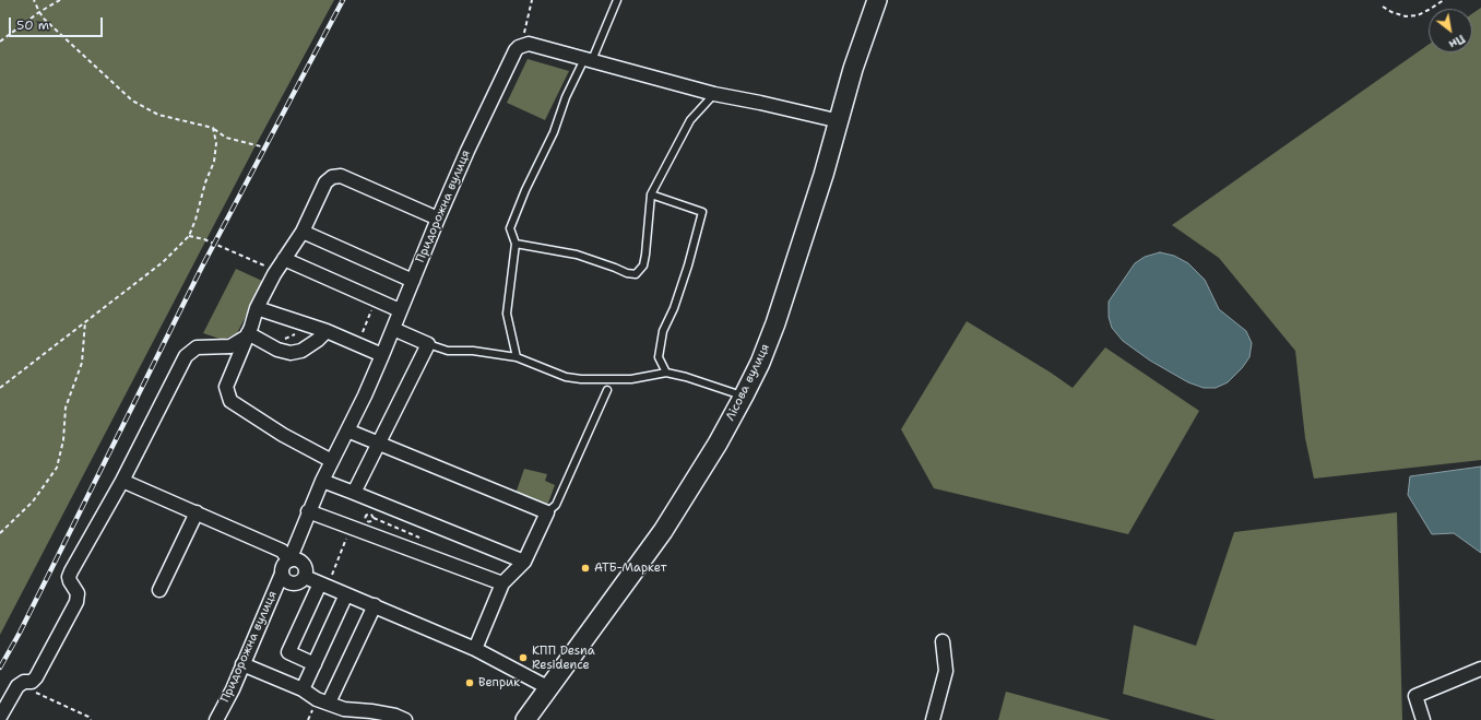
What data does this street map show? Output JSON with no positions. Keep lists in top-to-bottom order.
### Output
{
  "streets": {
    "main road": ["Лісова вулиця"],
    "street": ["Придорожна вулиця"]
  },
  "places": ["АТБ-Маркет", "КПП Desna Residence", "Веприк"],
  "scale_bar": "50 m",
  "north": "bottom right"
}
